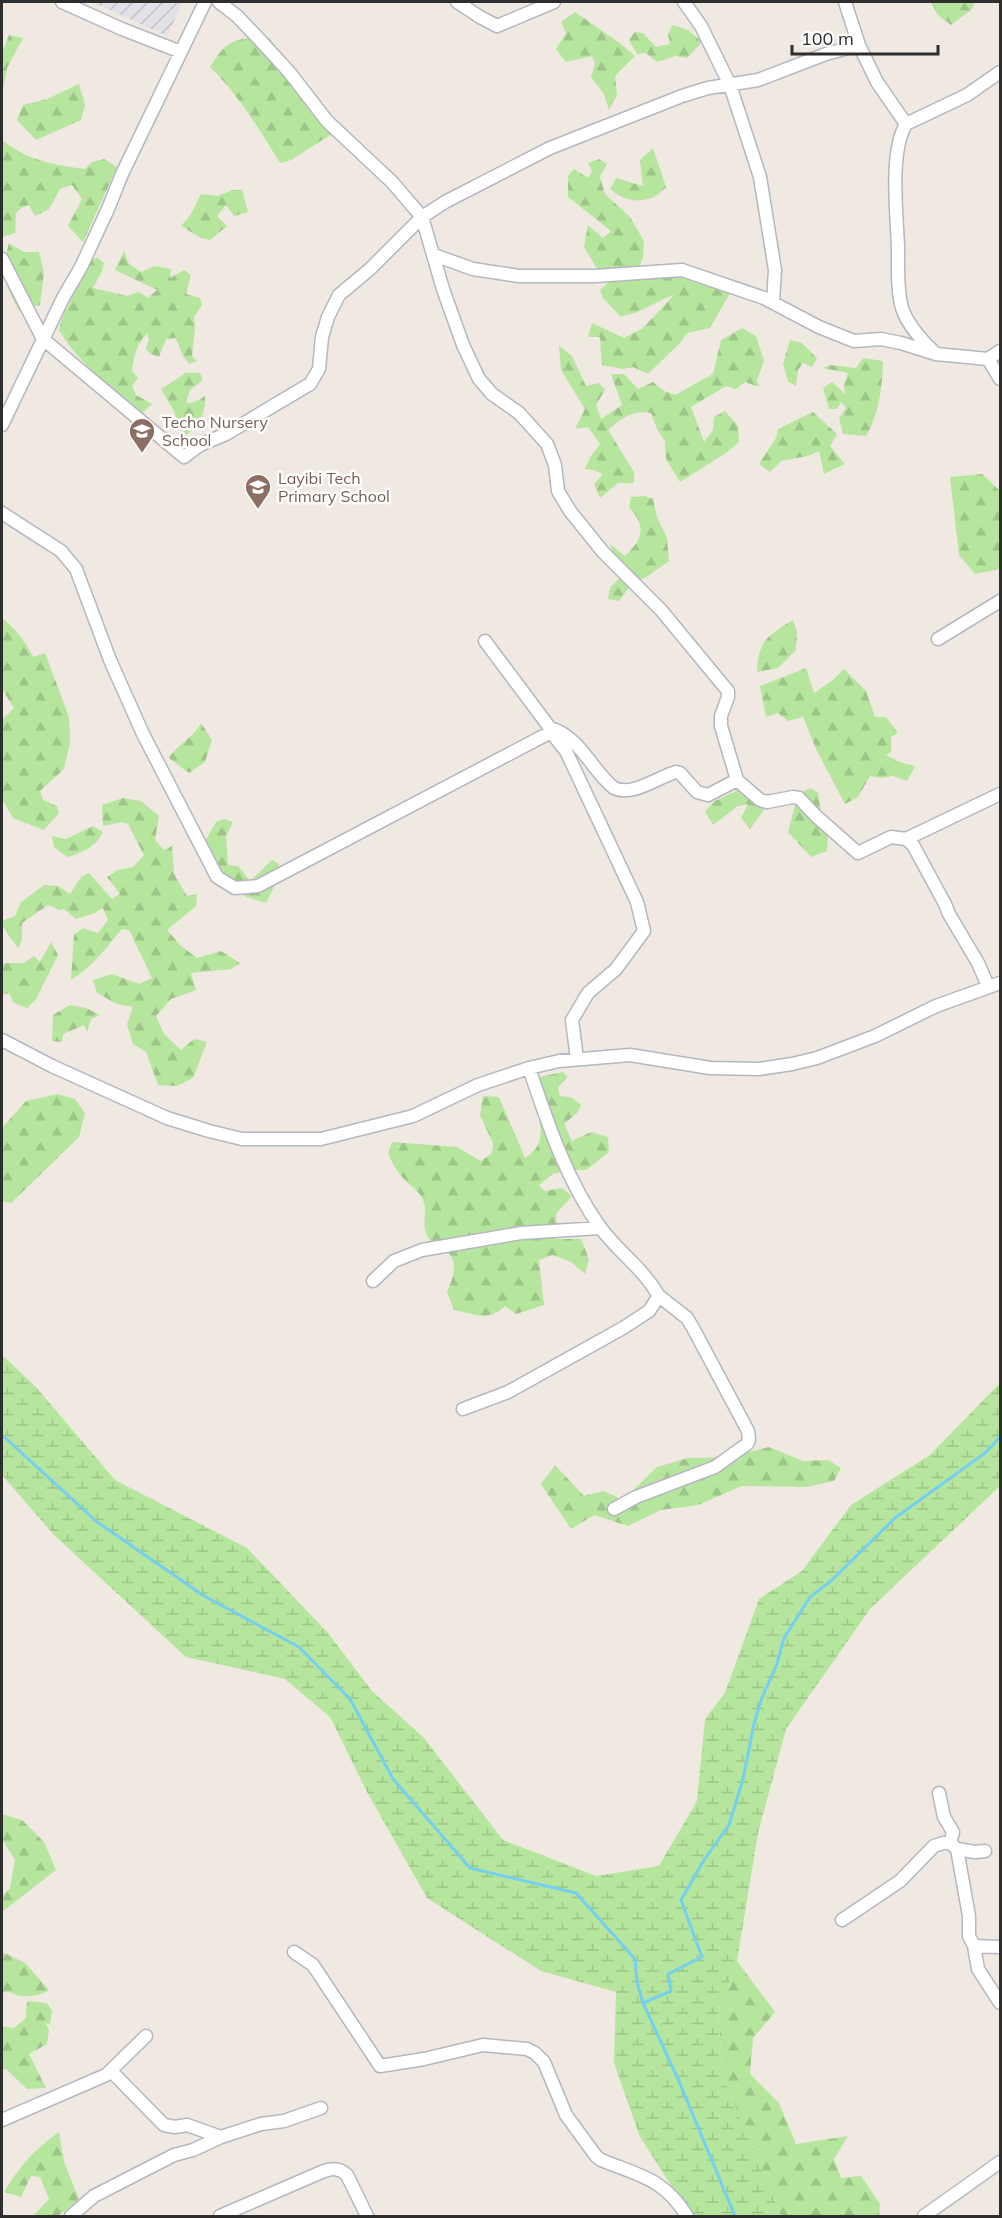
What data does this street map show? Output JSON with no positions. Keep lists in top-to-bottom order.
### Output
{
  "places": {
    "school or university": ["Techo Nursery School", "Layibi Tech Primary School"]
  },
  "scale_bar": "100 m"
}
